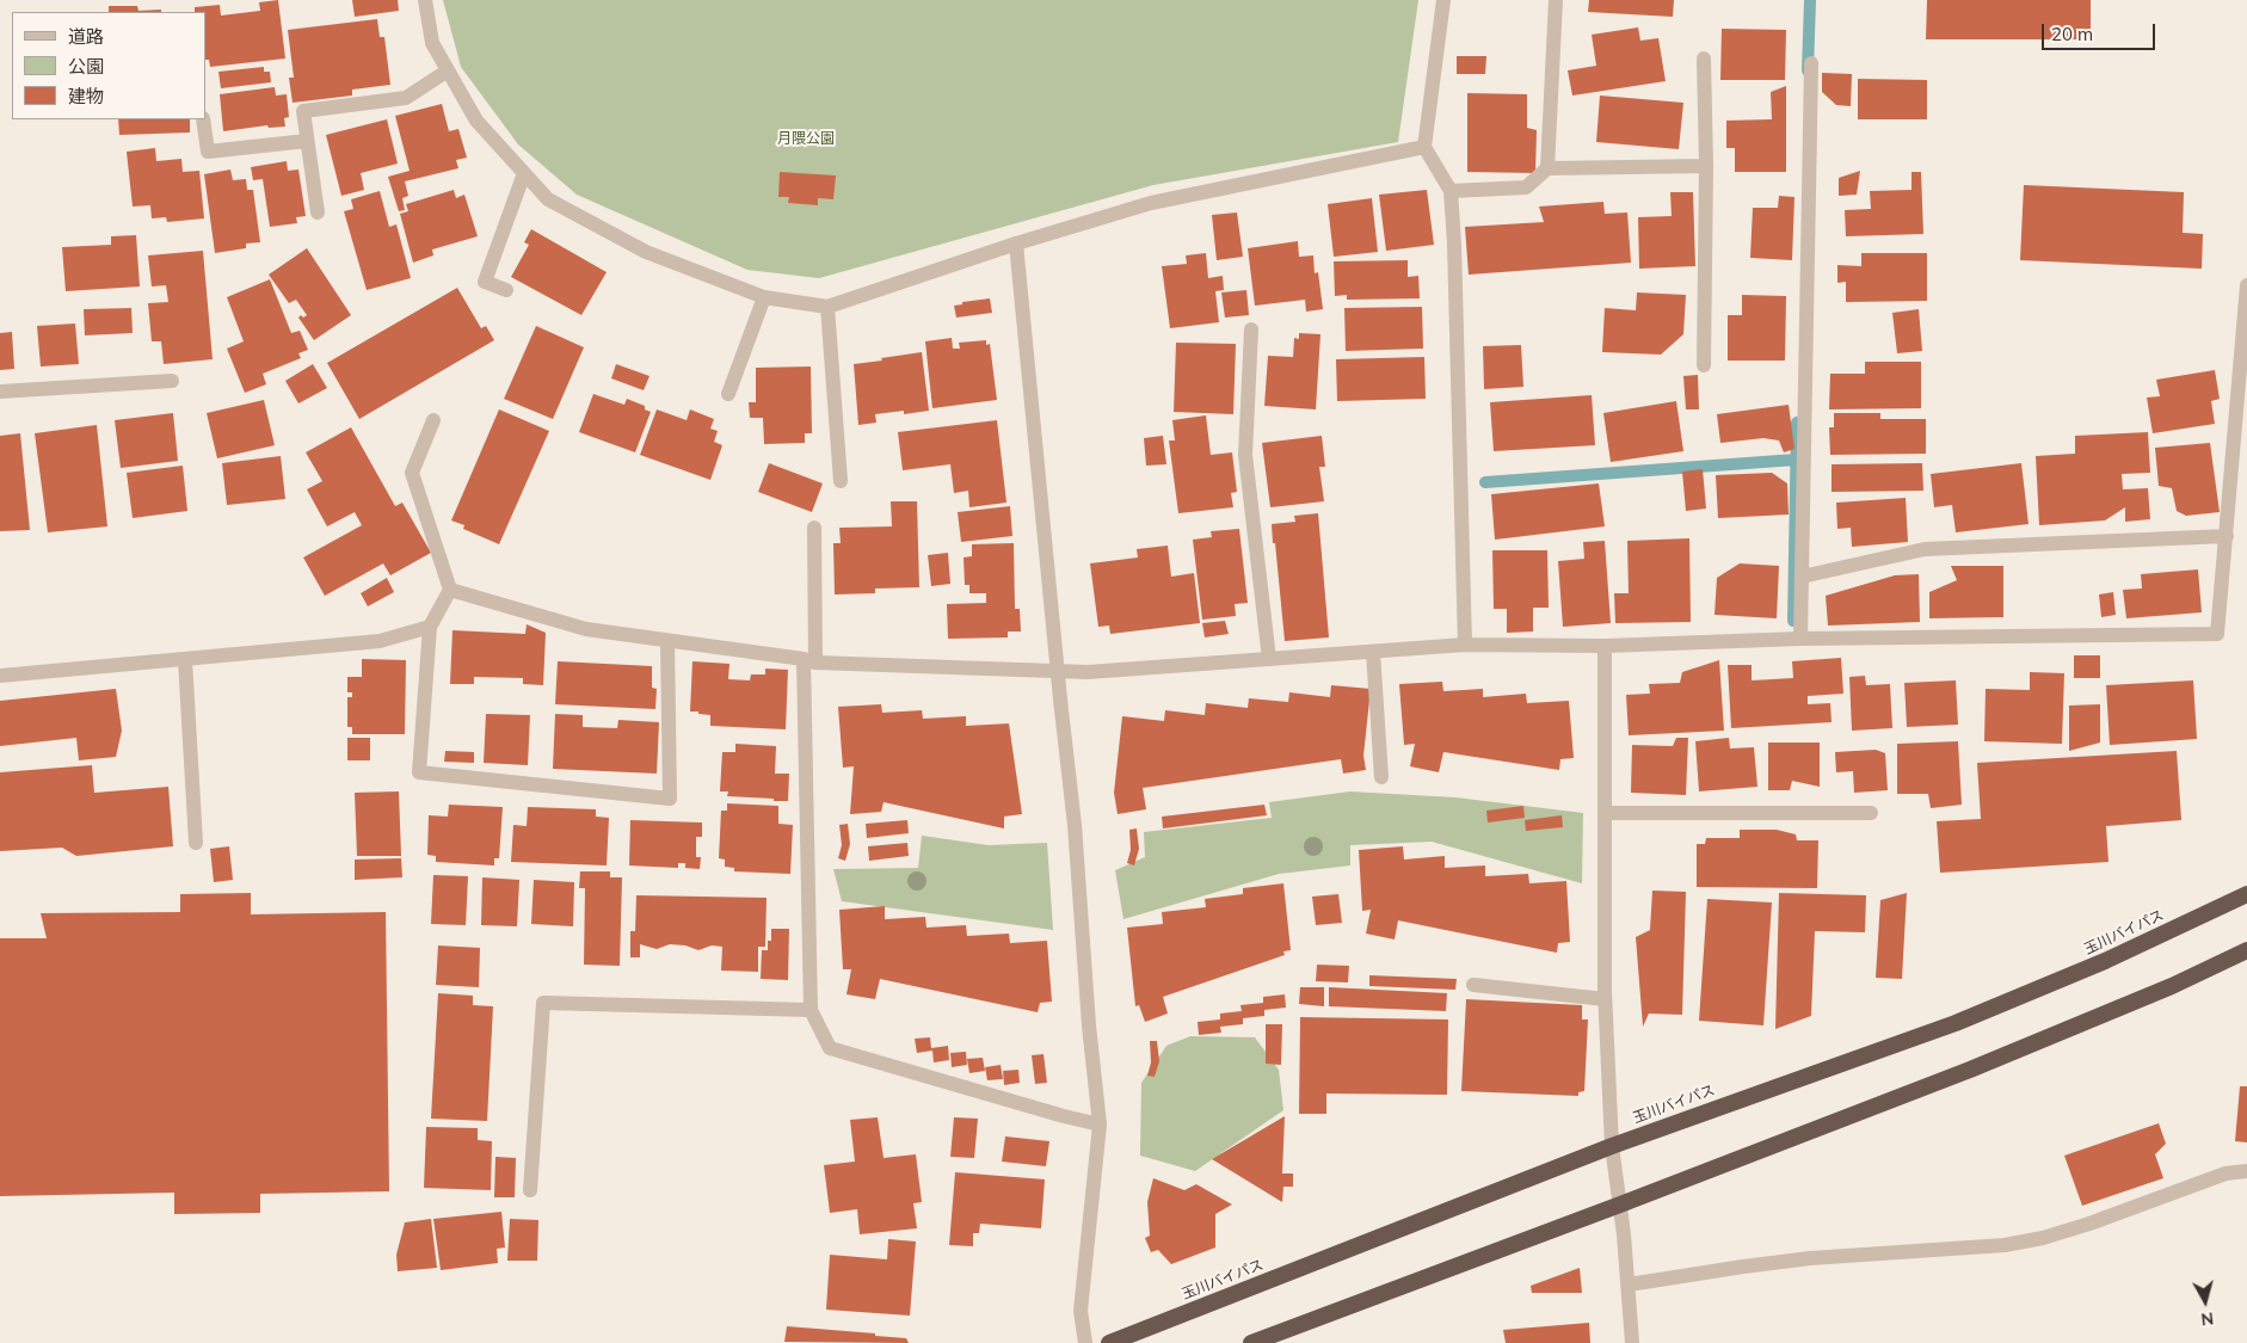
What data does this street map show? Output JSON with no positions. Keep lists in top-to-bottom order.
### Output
{
  "streets": {
    "highway": ["玉川バイパス"]
  },
  "parks": ["月隈公園"],
  "legend": ["道路", "公園", "建物"],
  "scale_bar": "20 m",
  "north": "bottom"
}
